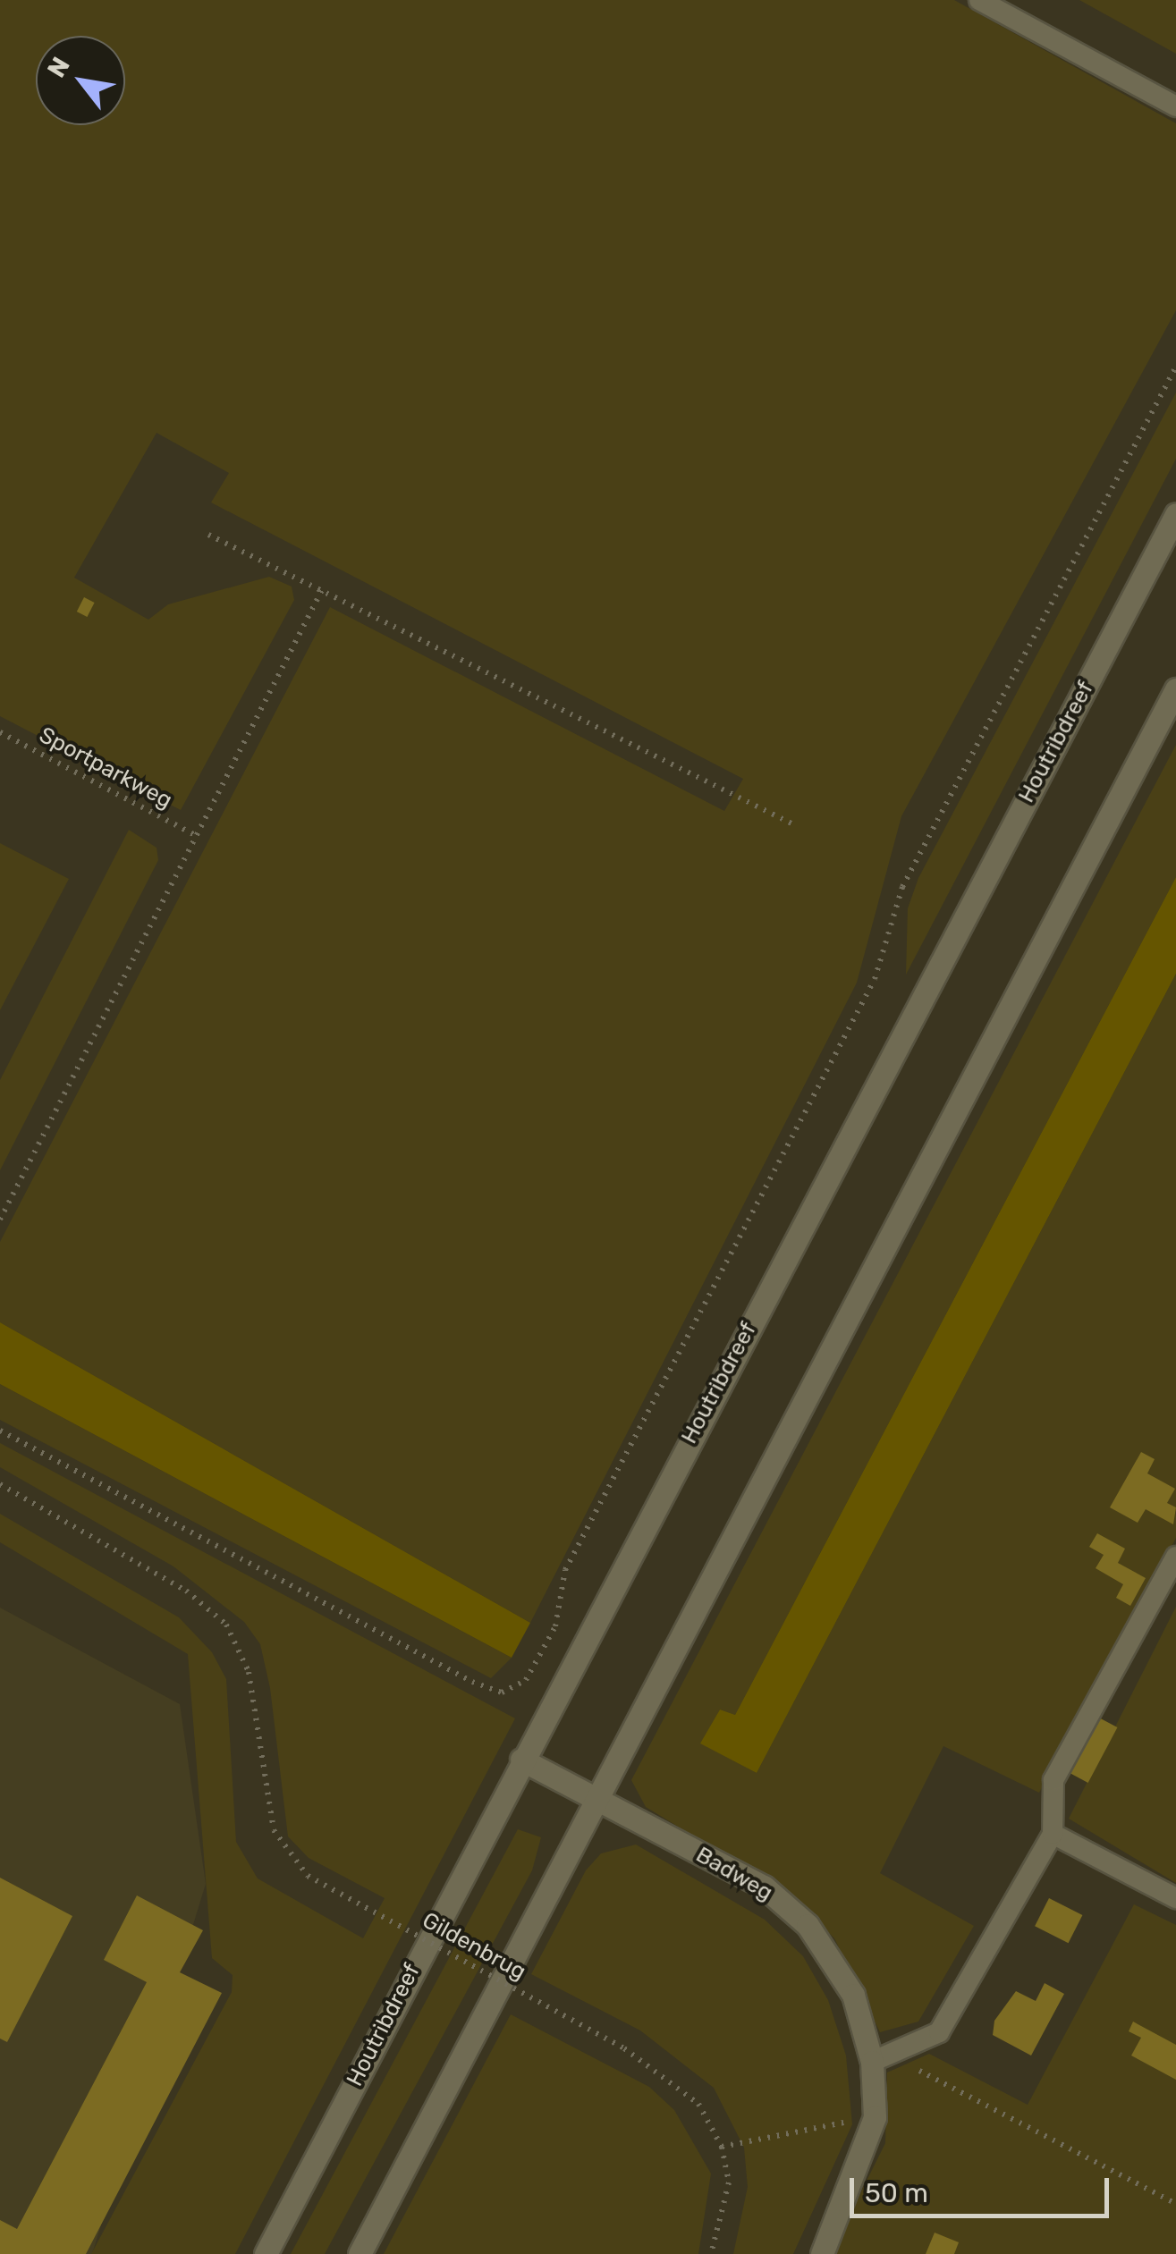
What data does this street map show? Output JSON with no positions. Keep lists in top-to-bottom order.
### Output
{
  "streets": {
    "main road": ["Houtribdreef", "Badweg"],
    "path": ["Sportparkweg", "Gildenbrug"]
  },
  "crossings": [
    ["Houtribdreef", "Badweg"]
  ],
  "scale_bar": "50 m",
  "north": "top left"
}
